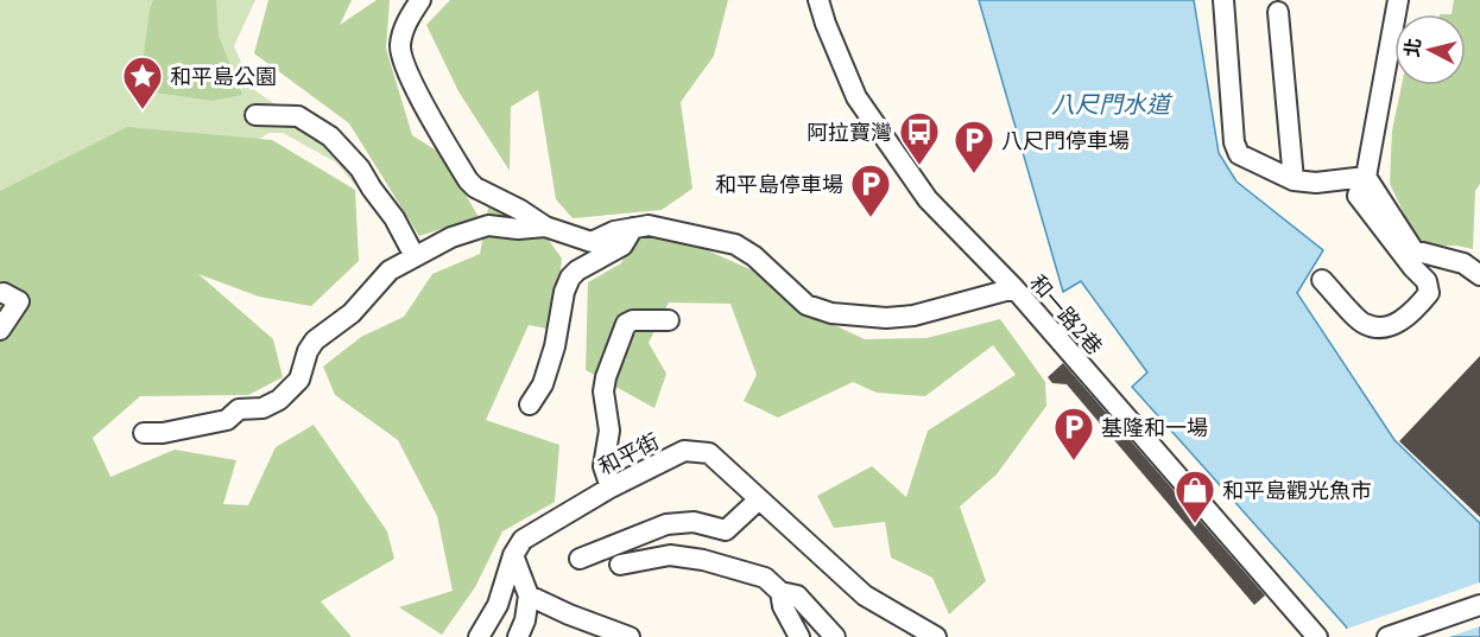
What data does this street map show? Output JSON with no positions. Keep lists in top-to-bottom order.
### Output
{
  "streets": {
    "street": ["和一路2巷", "和平街"]
  },
  "water": ["八尺門水道"],
  "places": {
    "place": ["和平島公園"],
    "bus stop": ["阿拉寶灣"],
    "parking": ["八尺門停車場", "和平島停車場", "基隆和一場"],
    "shop": ["和平島觀光魚市"]
  },
  "north": "left"
}
